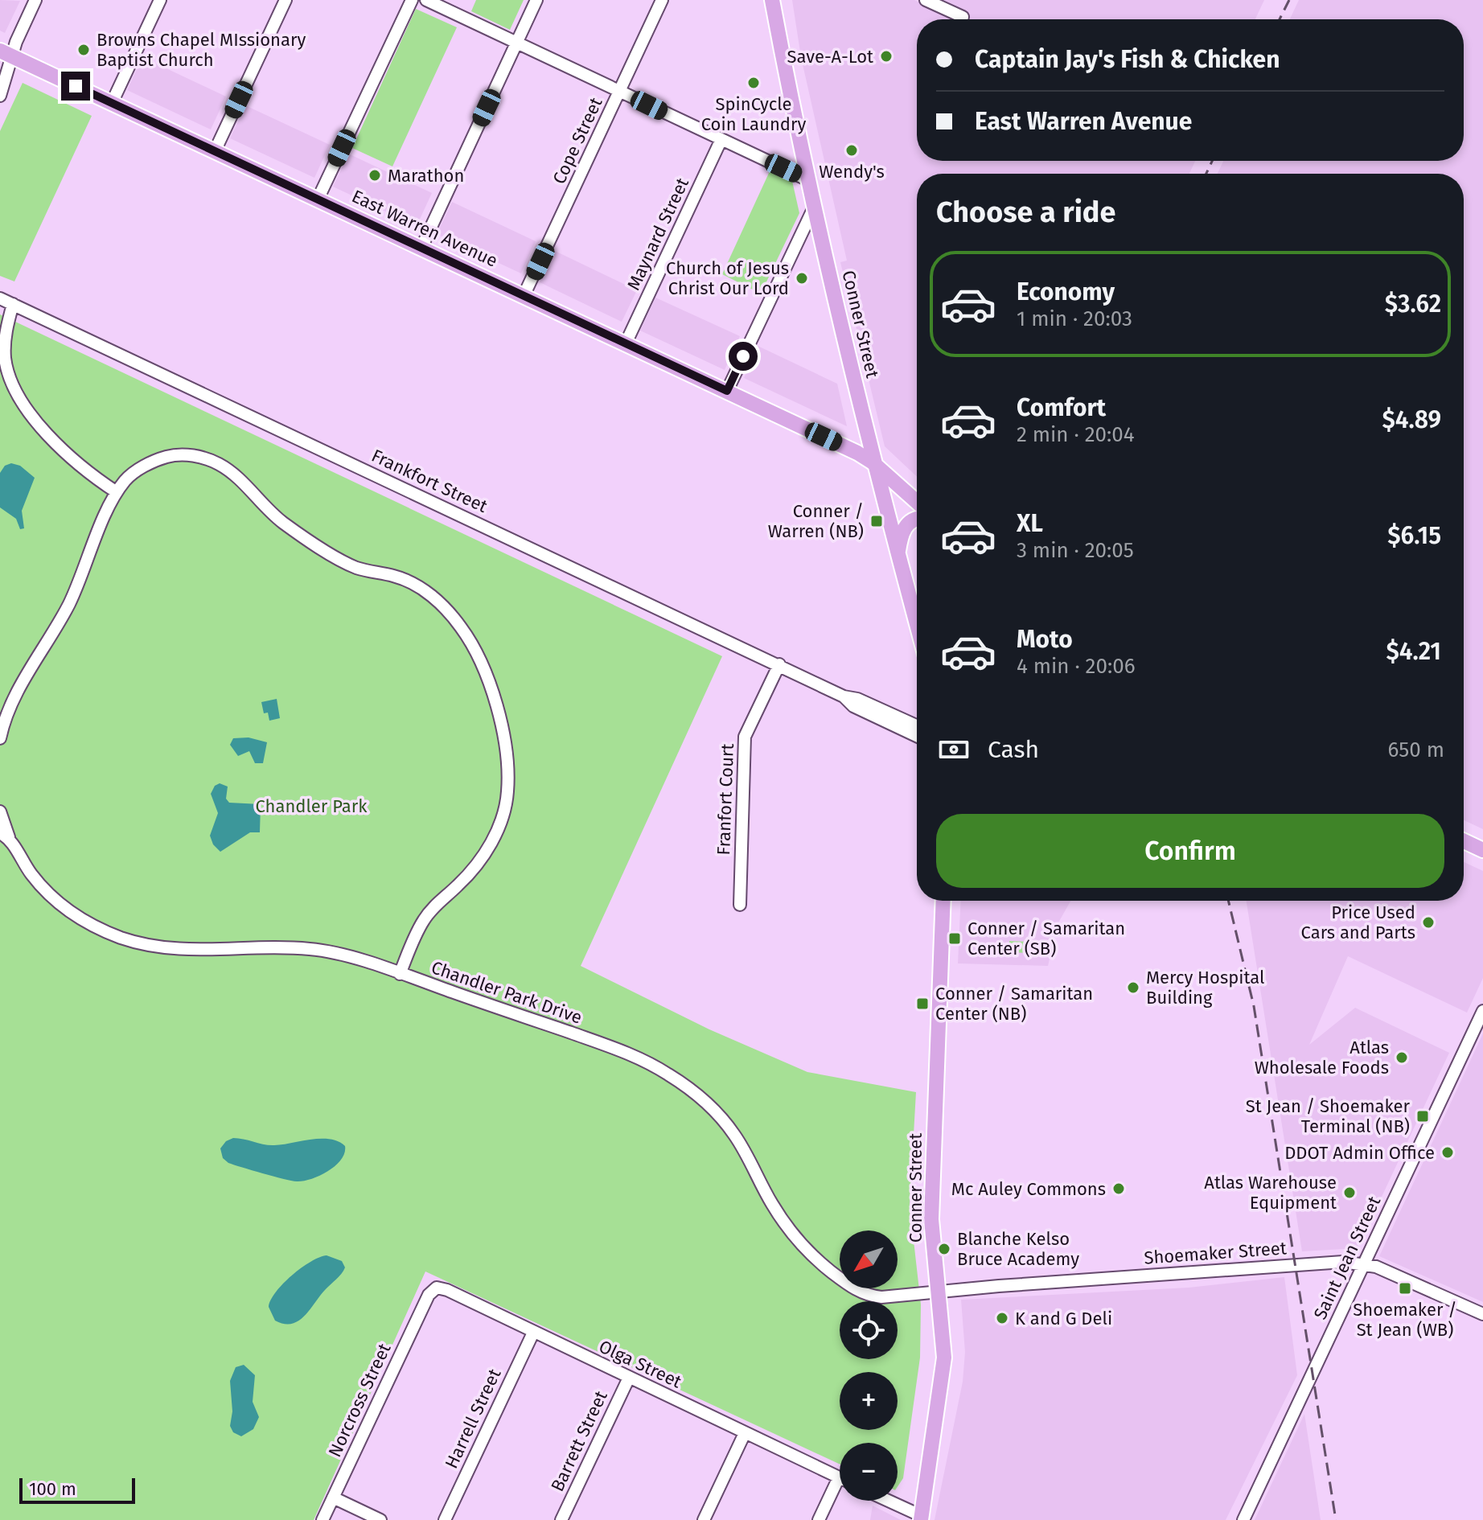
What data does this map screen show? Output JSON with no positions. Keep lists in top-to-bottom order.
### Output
{
  "streets": {
    "main road": ["East Warren Avenue", "Conner Street"],
    "street": [
      "Cope Street",
      "Maynard Street",
      "Frankfort Street",
      "Franfort Court",
      "Chandler Park Drive",
      "Shoemaker Street",
      "Saint Jean Street",
      "Olga Street",
      "Norcross Street",
      "Harrell Street",
      "Barrett Street"
    ]
  },
  "crossings": [
    ["Cope Street", "East Warren Avenue"],
    ["East Warren Avenue", "Maynard Street"],
    ["East Warren Avenue", "Conner Street"],
    ["Conner Street", "Chandler Park Drive"],
    ["Conner Street", "Shoemaker Street"],
    ["Frankfort Street", "Franfort Court"],
    ["Chandler Park Drive", "Shoemaker Street"],
    ["Shoemaker Street", "Saint Jean Street"],
    ["Olga Street", "Norcross Street"],
    ["Olga Street", "Harrell Street"],
    ["Olga Street", "Barrett Street"]
  ],
  "parks": ["Chandler Park"],
  "places": {
    "other": [
      "Browns Chapel MIssionary Baptist Church",
      "Save-A-Lot",
      "SpinCycle Coin Laundry",
      "Wendy's",
      "Marathon",
      "Church of Jesus Christ Our Lord",
      "Price Used Cars and Parts",
      "Mercy Hospital Building",
      "Atlas Wholesale Foods",
      "DDOT Admin Office",
      "Mc Auley Commons",
      "Atlas Warehouse Equipment",
      "Blanche Kelso Bruce Academy",
      "K and G Deli"
    ],
    "transit": [
      "Conner / Warren (NB)",
      "Conner / Samaritan Center (SB)",
      "Conner / Samaritan Center (NB)",
      "St Jean / Shoemaker Terminal (NB)",
      "Shoemaker / St Jean (WB)"
    ]
  },
  "scale_bar": "100 m",
  "north": "bottom left",
  "page": {
    "banner": ["Captain Jay's Fish & Chicken", "East Warren Avenue"],
    "heading": "Choose a ride",
    "list": [
      {
        "name": "Economy",
        "note": "1 min · 20:03",
        "value": "$3.62"
      },
      {
        "name": "Comfort",
        "note": "2 min · 20:04",
        "value": "$4.89"
      },
      {
        "name": "XL",
        "note": "3 min · 20:05",
        "value": "$6.15"
      },
      {
        "name": "Moto",
        "note": "4 min · 20:06",
        "value": "$4.21"
      }
    ],
    "pay": ["Cash", "650 m"],
    "buttons": "Confirm",
    "map_buttons": ["+", "−"],
    "scale": "100 m"
  }
}
